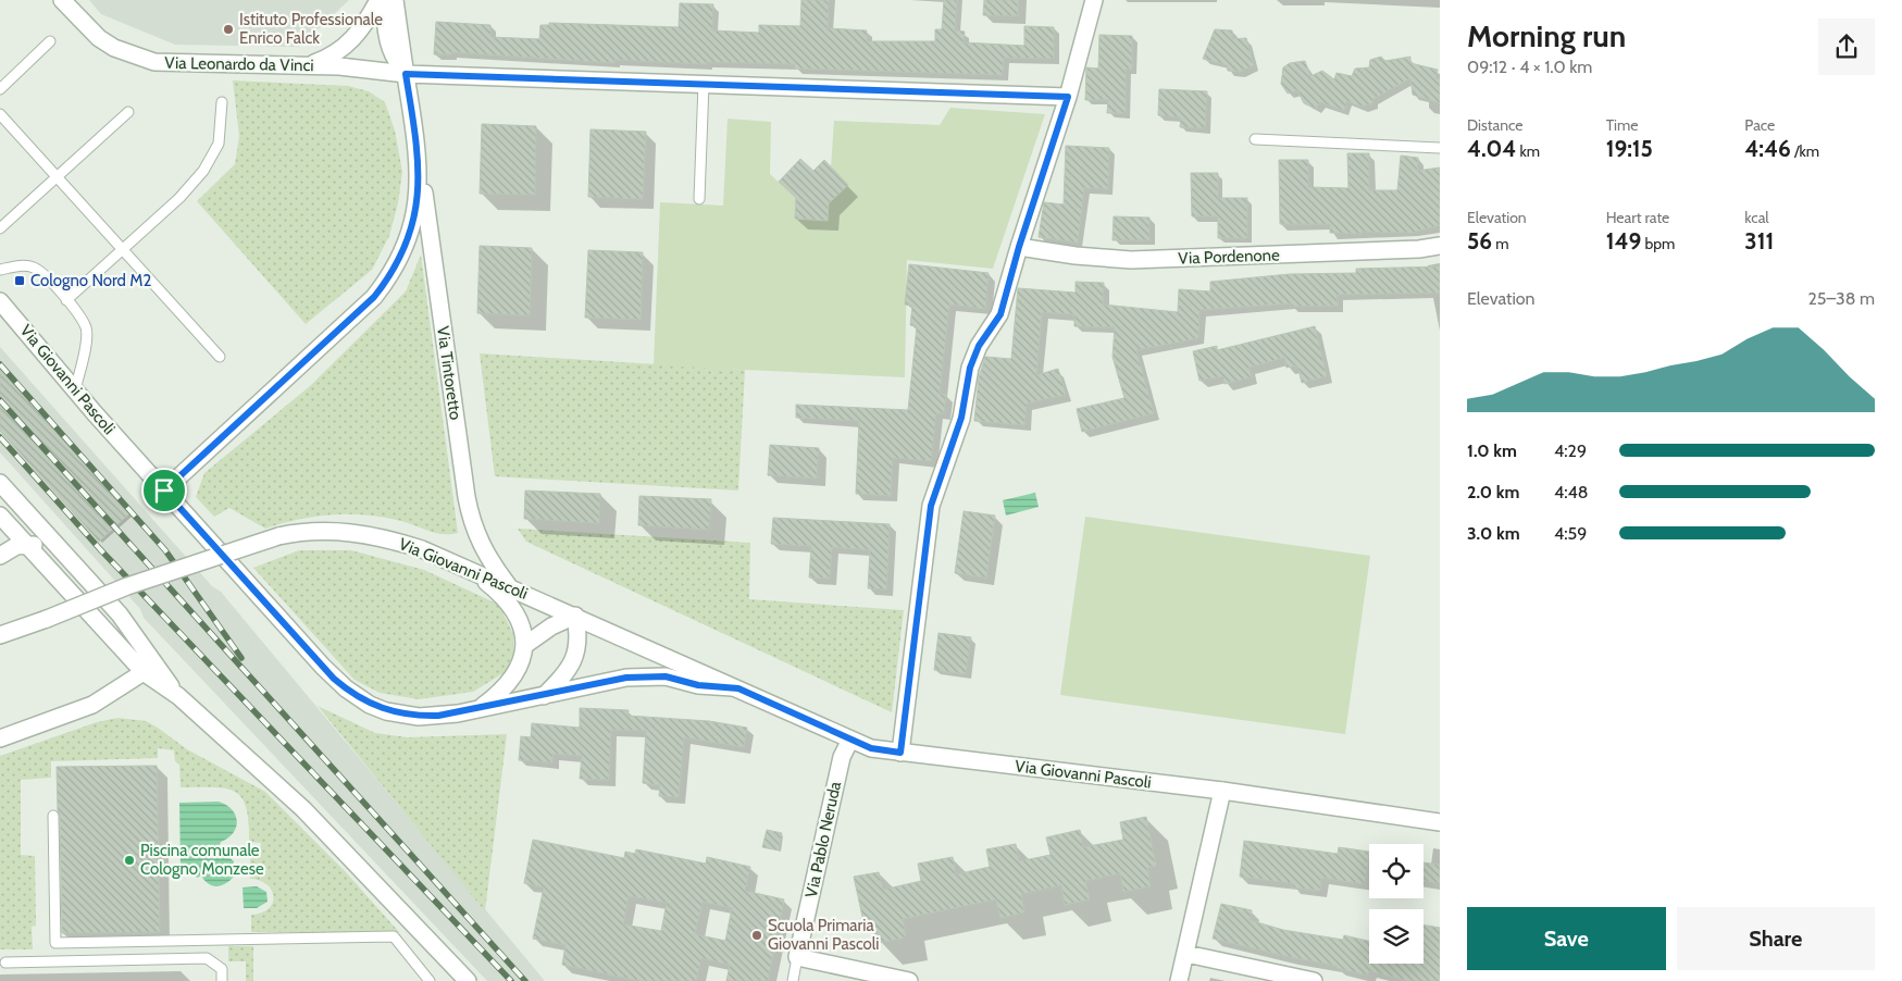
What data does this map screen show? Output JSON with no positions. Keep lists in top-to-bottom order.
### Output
{
  "streets": {
    "street": [
      "Via Leonardo da Vinci",
      "Via Pordenone",
      "Via Tintoretto",
      "Via Giovanni Pascoli",
      "Via Pablo Neruda"
    ]
  },
  "crossings": [
    ["Via Leonardo da Vinci", "Via Tintoretto"],
    ["Via Tintoretto", "Via Giovanni Pascoli"],
    ["Via Giovanni Pascoli", "Via Pablo Neruda"]
  ],
  "places": {
    "other": ["Istituto Professionale Enrico Falck", "Piscina comunale Cologno Monzese", "Scuola Primaria Giovanni Pascoli"],
    "transit": ["Cologno Nord M2"]
  },
  "page": {
    "heading": ["Morning run", "09:12 · 4 × 1.0 km"],
    "stats": [
      ["Distance", "4.04 km"],
      ["Time", "19:15"],
      ["Pace", "4:46 /km"],
      ["Elevation", "56 m"],
      ["Heart rate", "149 bpm"],
      ["kcal", "311"]
    ],
    "chart": ["Elevation", "25–38 m"],
    "list": [
      {
        "name": "1.0 km",
        "note": "4:29"
      },
      {
        "name": "2.0 km",
        "note": "4:48"
      },
      {
        "name": "3.0 km",
        "note": "4:59"
      }
    ],
    "buttons": ["Save", "Share"]
  }
}
